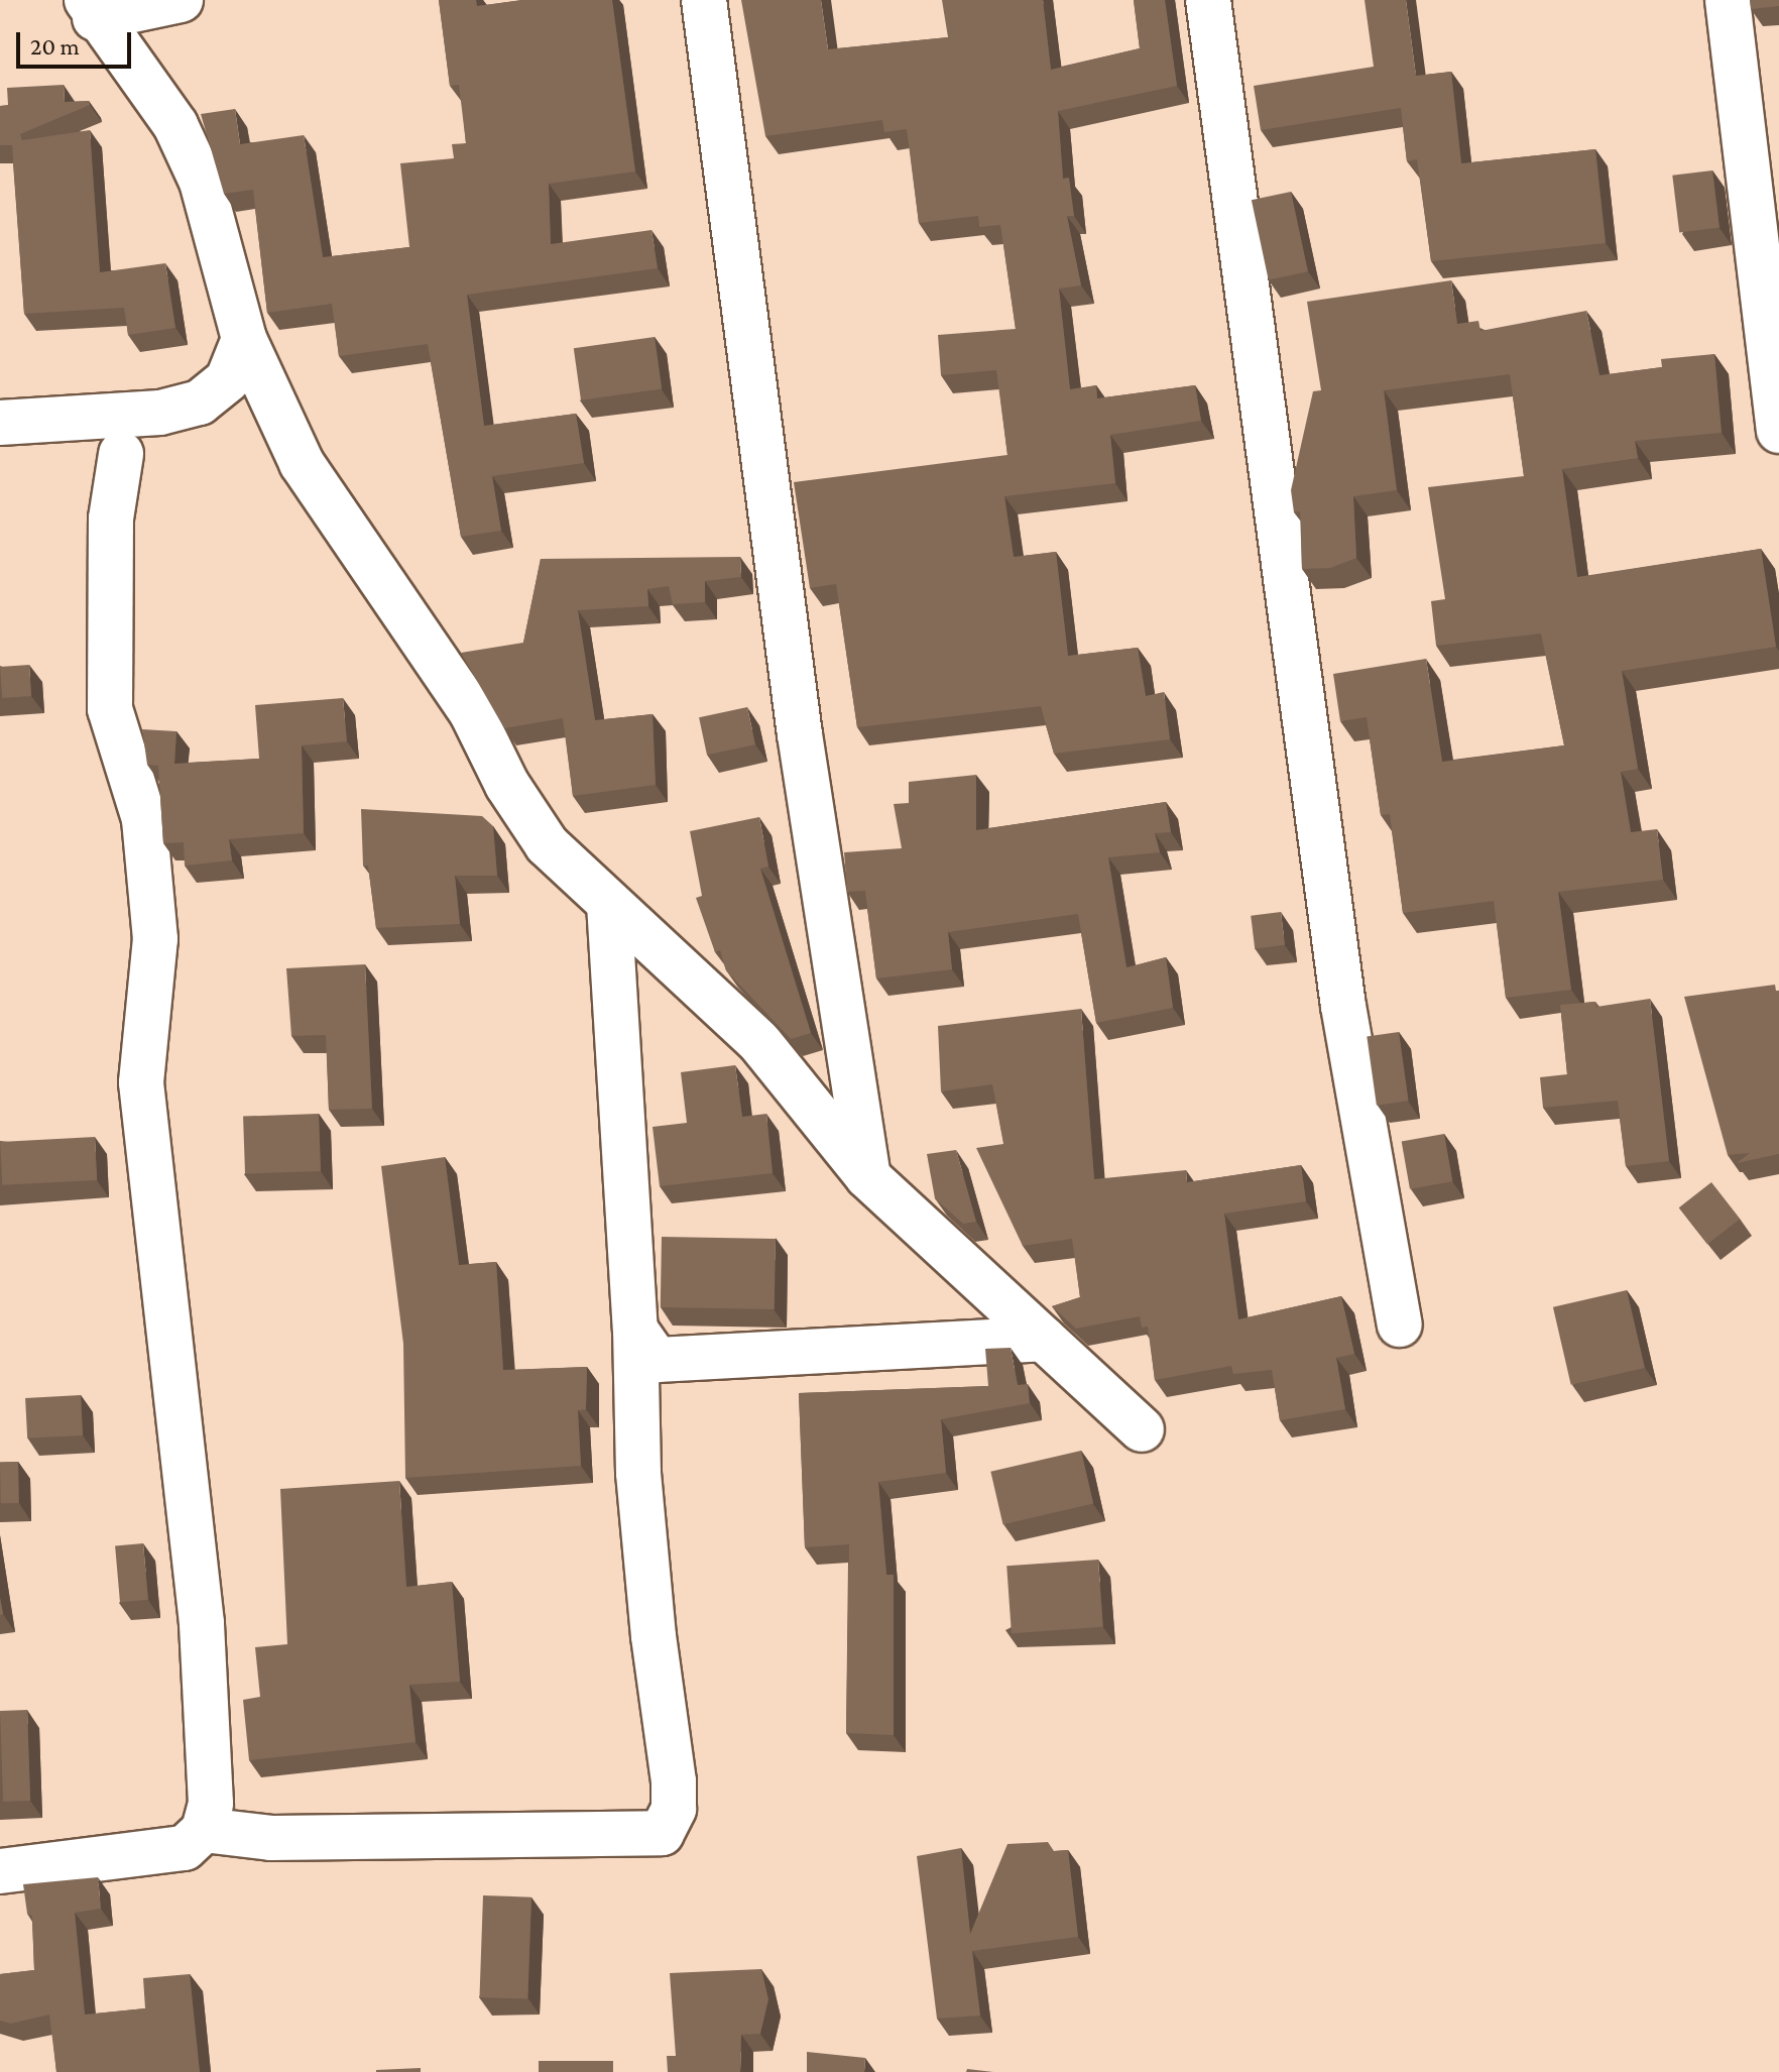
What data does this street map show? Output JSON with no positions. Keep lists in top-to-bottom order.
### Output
{
  "scale_bar": "20 m"
}
